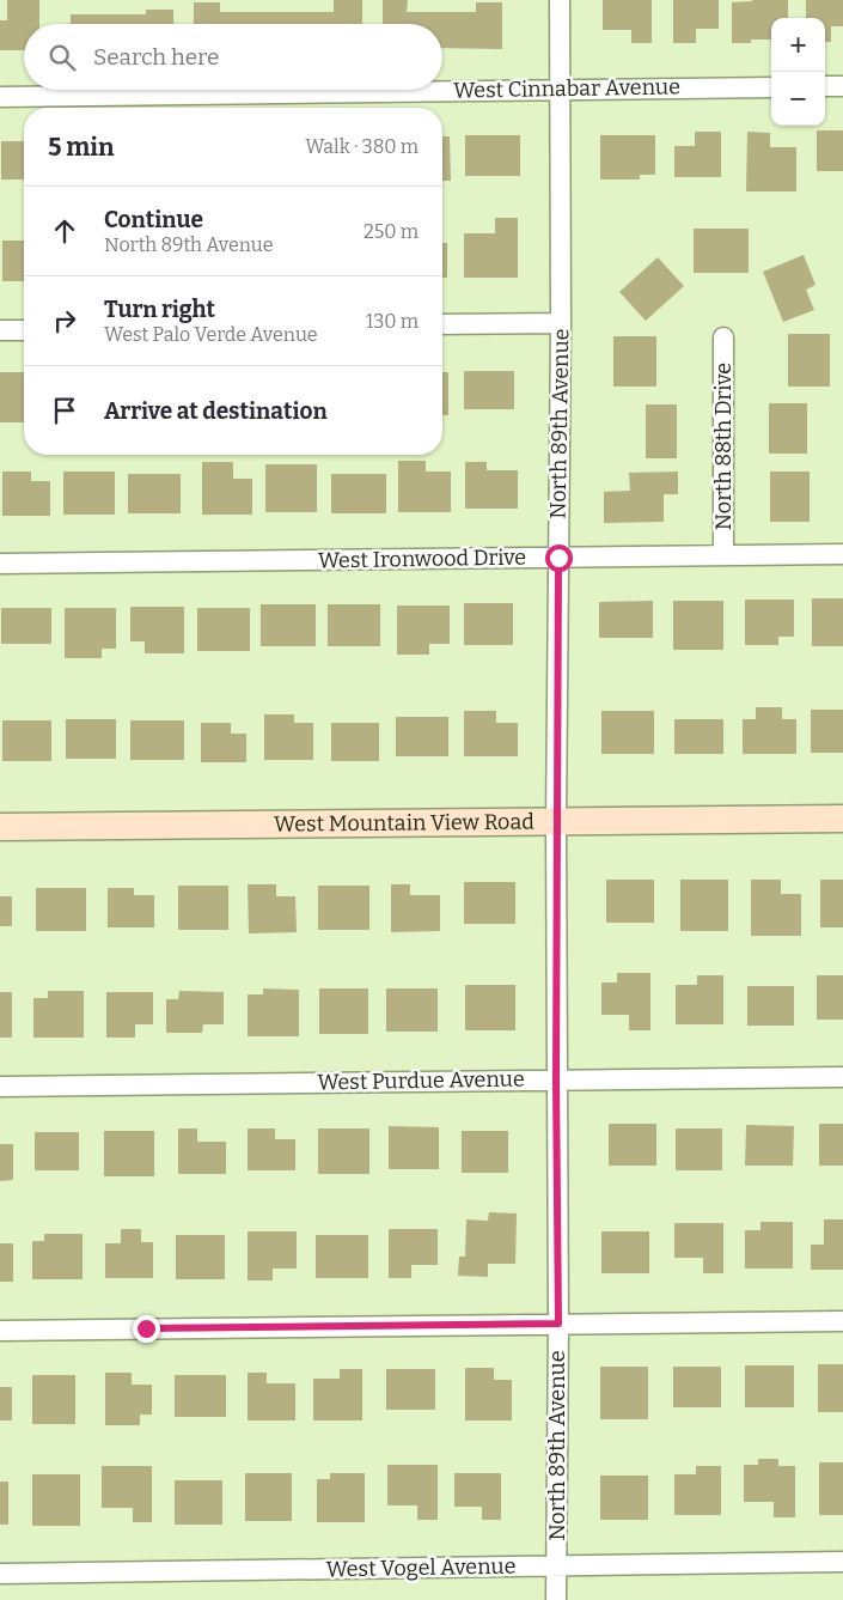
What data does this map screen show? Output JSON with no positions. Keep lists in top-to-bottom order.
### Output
{
  "streets": {
    "street": [
      "West Cinnabar Avenue",
      "North 89th Avenue",
      "North 88th Drive",
      "West Ironwood Drive",
      "West Mountain View Road",
      "West Purdue Avenue",
      "West Vogel Avenue"
    ]
  },
  "crossings": [
    ["West Cinnabar Avenue", "North 89th Avenue"],
    ["North 89th Avenue", "West Ironwood Drive"],
    ["North 89th Avenue", "West Mountain View Road"],
    ["North 89th Avenue", "West Purdue Avenue"],
    ["North 89th Avenue", "West Vogel Avenue"],
    ["North 88th Drive", "West Ironwood Drive"]
  ],
  "page": {
    "map_buttons": ["+", "−"],
    "search": "Search here",
    "heading": ["5 min", "Walk · 380 m"],
    "list": [
      ["Continue", "North 89th Avenue", "250 m"],
      ["Turn right", "West Palo Verde Avenue", "130 m"],
      "Arrive at destination"
    ]
  }
}
